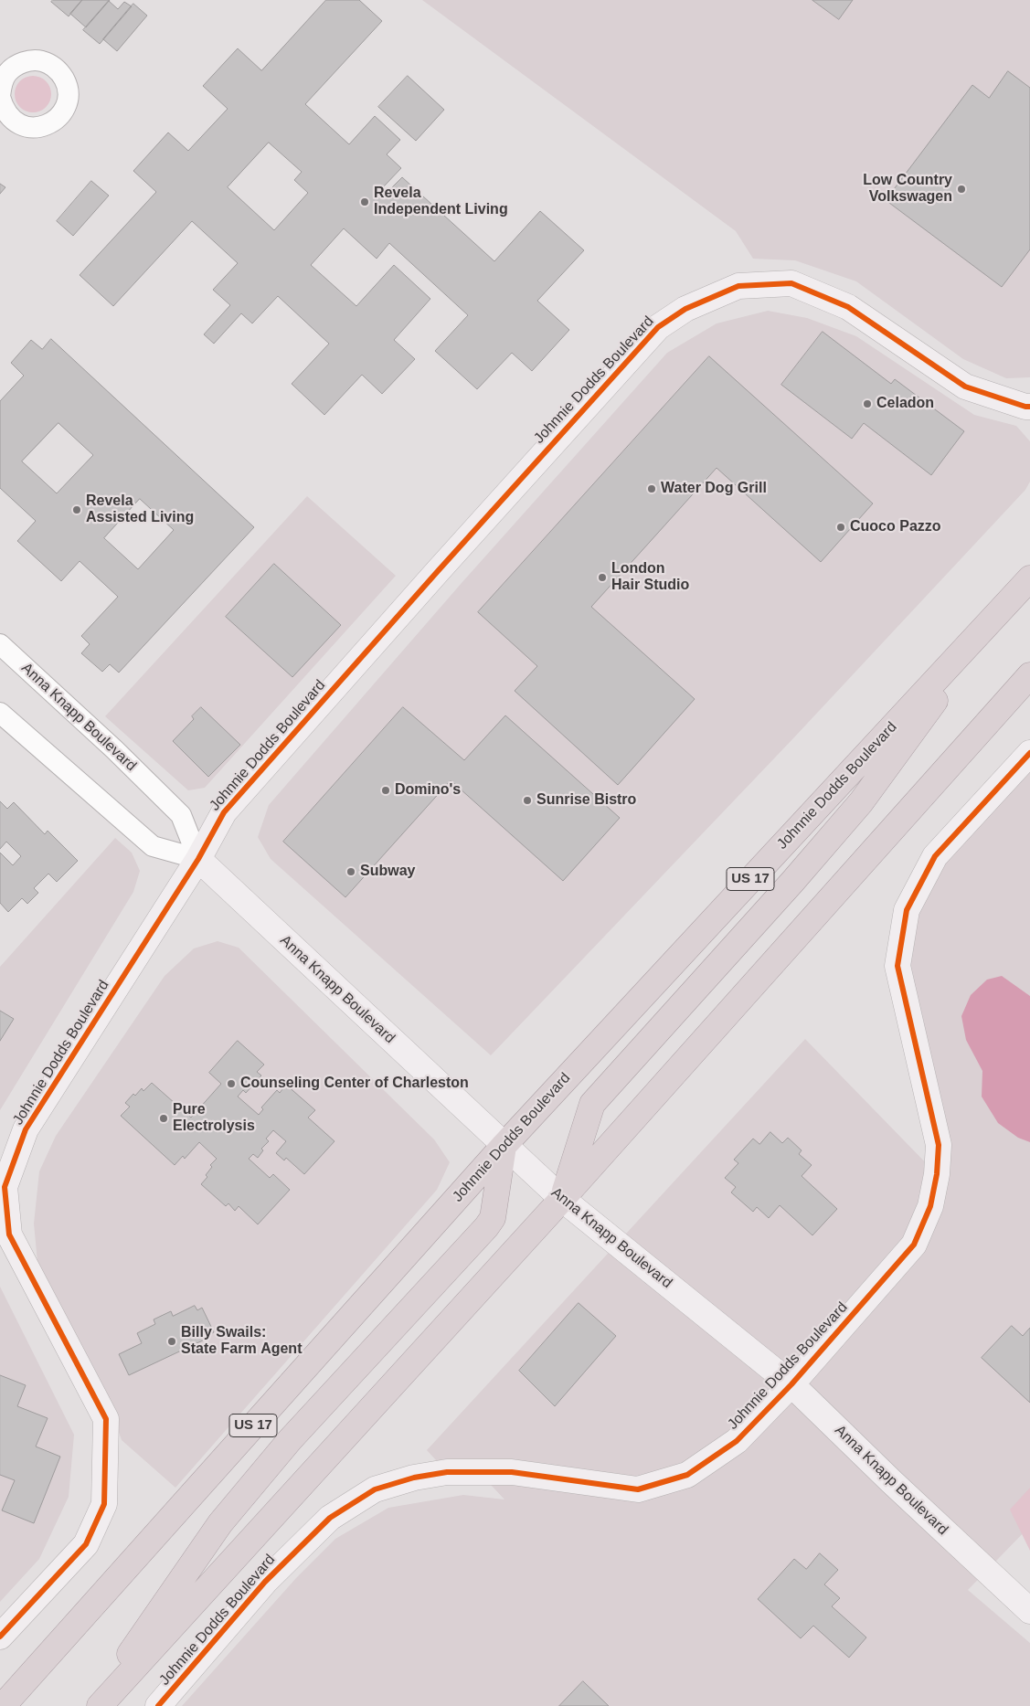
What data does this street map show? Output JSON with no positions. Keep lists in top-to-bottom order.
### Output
{
  "streets": {
    "highway": ["Johnnie Dodds Boulevard", "US 17"],
    "street": ["Anna Knapp Boulevard"]
  },
  "crossings": [
    ["Johnnie Dodds Boulevard", "Anna Knapp Boulevard"]
  ],
  "places": [
    "Low Country Volkswagen",
    "Revela Independent Living",
    "Celadon",
    "Water Dog Grill",
    "Revela Assisted Living",
    "Cuoco Pazzo",
    "London Hair Studio",
    "Domino's",
    "Sunrise Bistro",
    "Subway",
    "Counseling Center of Charleston",
    "Pure Electrolysis",
    "Billy Swails: State Farm Agent"
  ]
}
